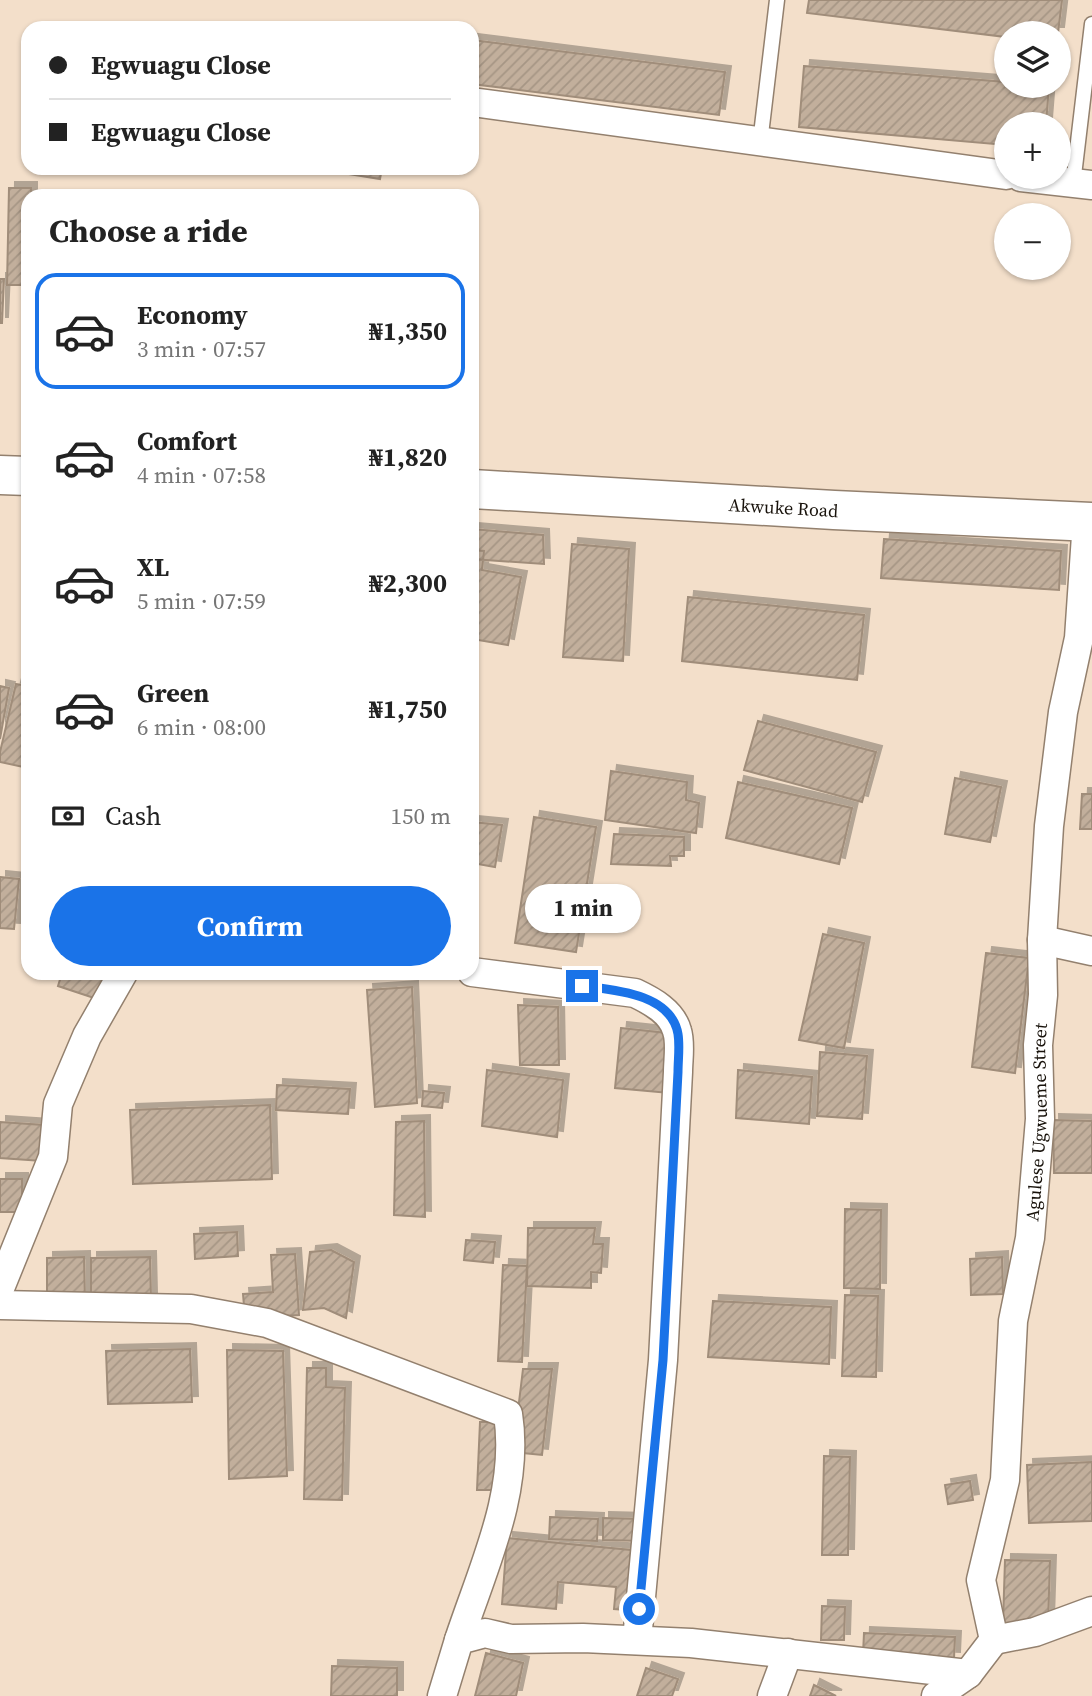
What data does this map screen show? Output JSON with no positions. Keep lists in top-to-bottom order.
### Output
{
  "streets": {
    "main road": ["Akwuke Road"],
    "street": ["Agulese Ugwueme Street"]
  },
  "crossings": [
    ["Akwuke Road", "Agulese Ugwueme Street"]
  ],
  "page": {
    "map_buttons": ["+", "−"],
    "banner": ["Egwuagu Close", "Egwuagu Close"],
    "heading": "Choose a ride",
    "list": [
      {
        "name": "Economy",
        "note": "3 min · 07:57",
        "value": "₦1,350"
      },
      {
        "name": "Comfort",
        "note": "4 min · 07:58",
        "value": "₦1,820"
      },
      {
        "name": "XL",
        "note": "5 min · 07:59",
        "value": "₦2,300"
      },
      {
        "name": "Green",
        "note": "6 min · 08:00",
        "value": "₦1,750"
      }
    ],
    "pay": ["Cash", "150 m"],
    "buttons": "Confirm",
    "bubble": "1 min"
  }
}
